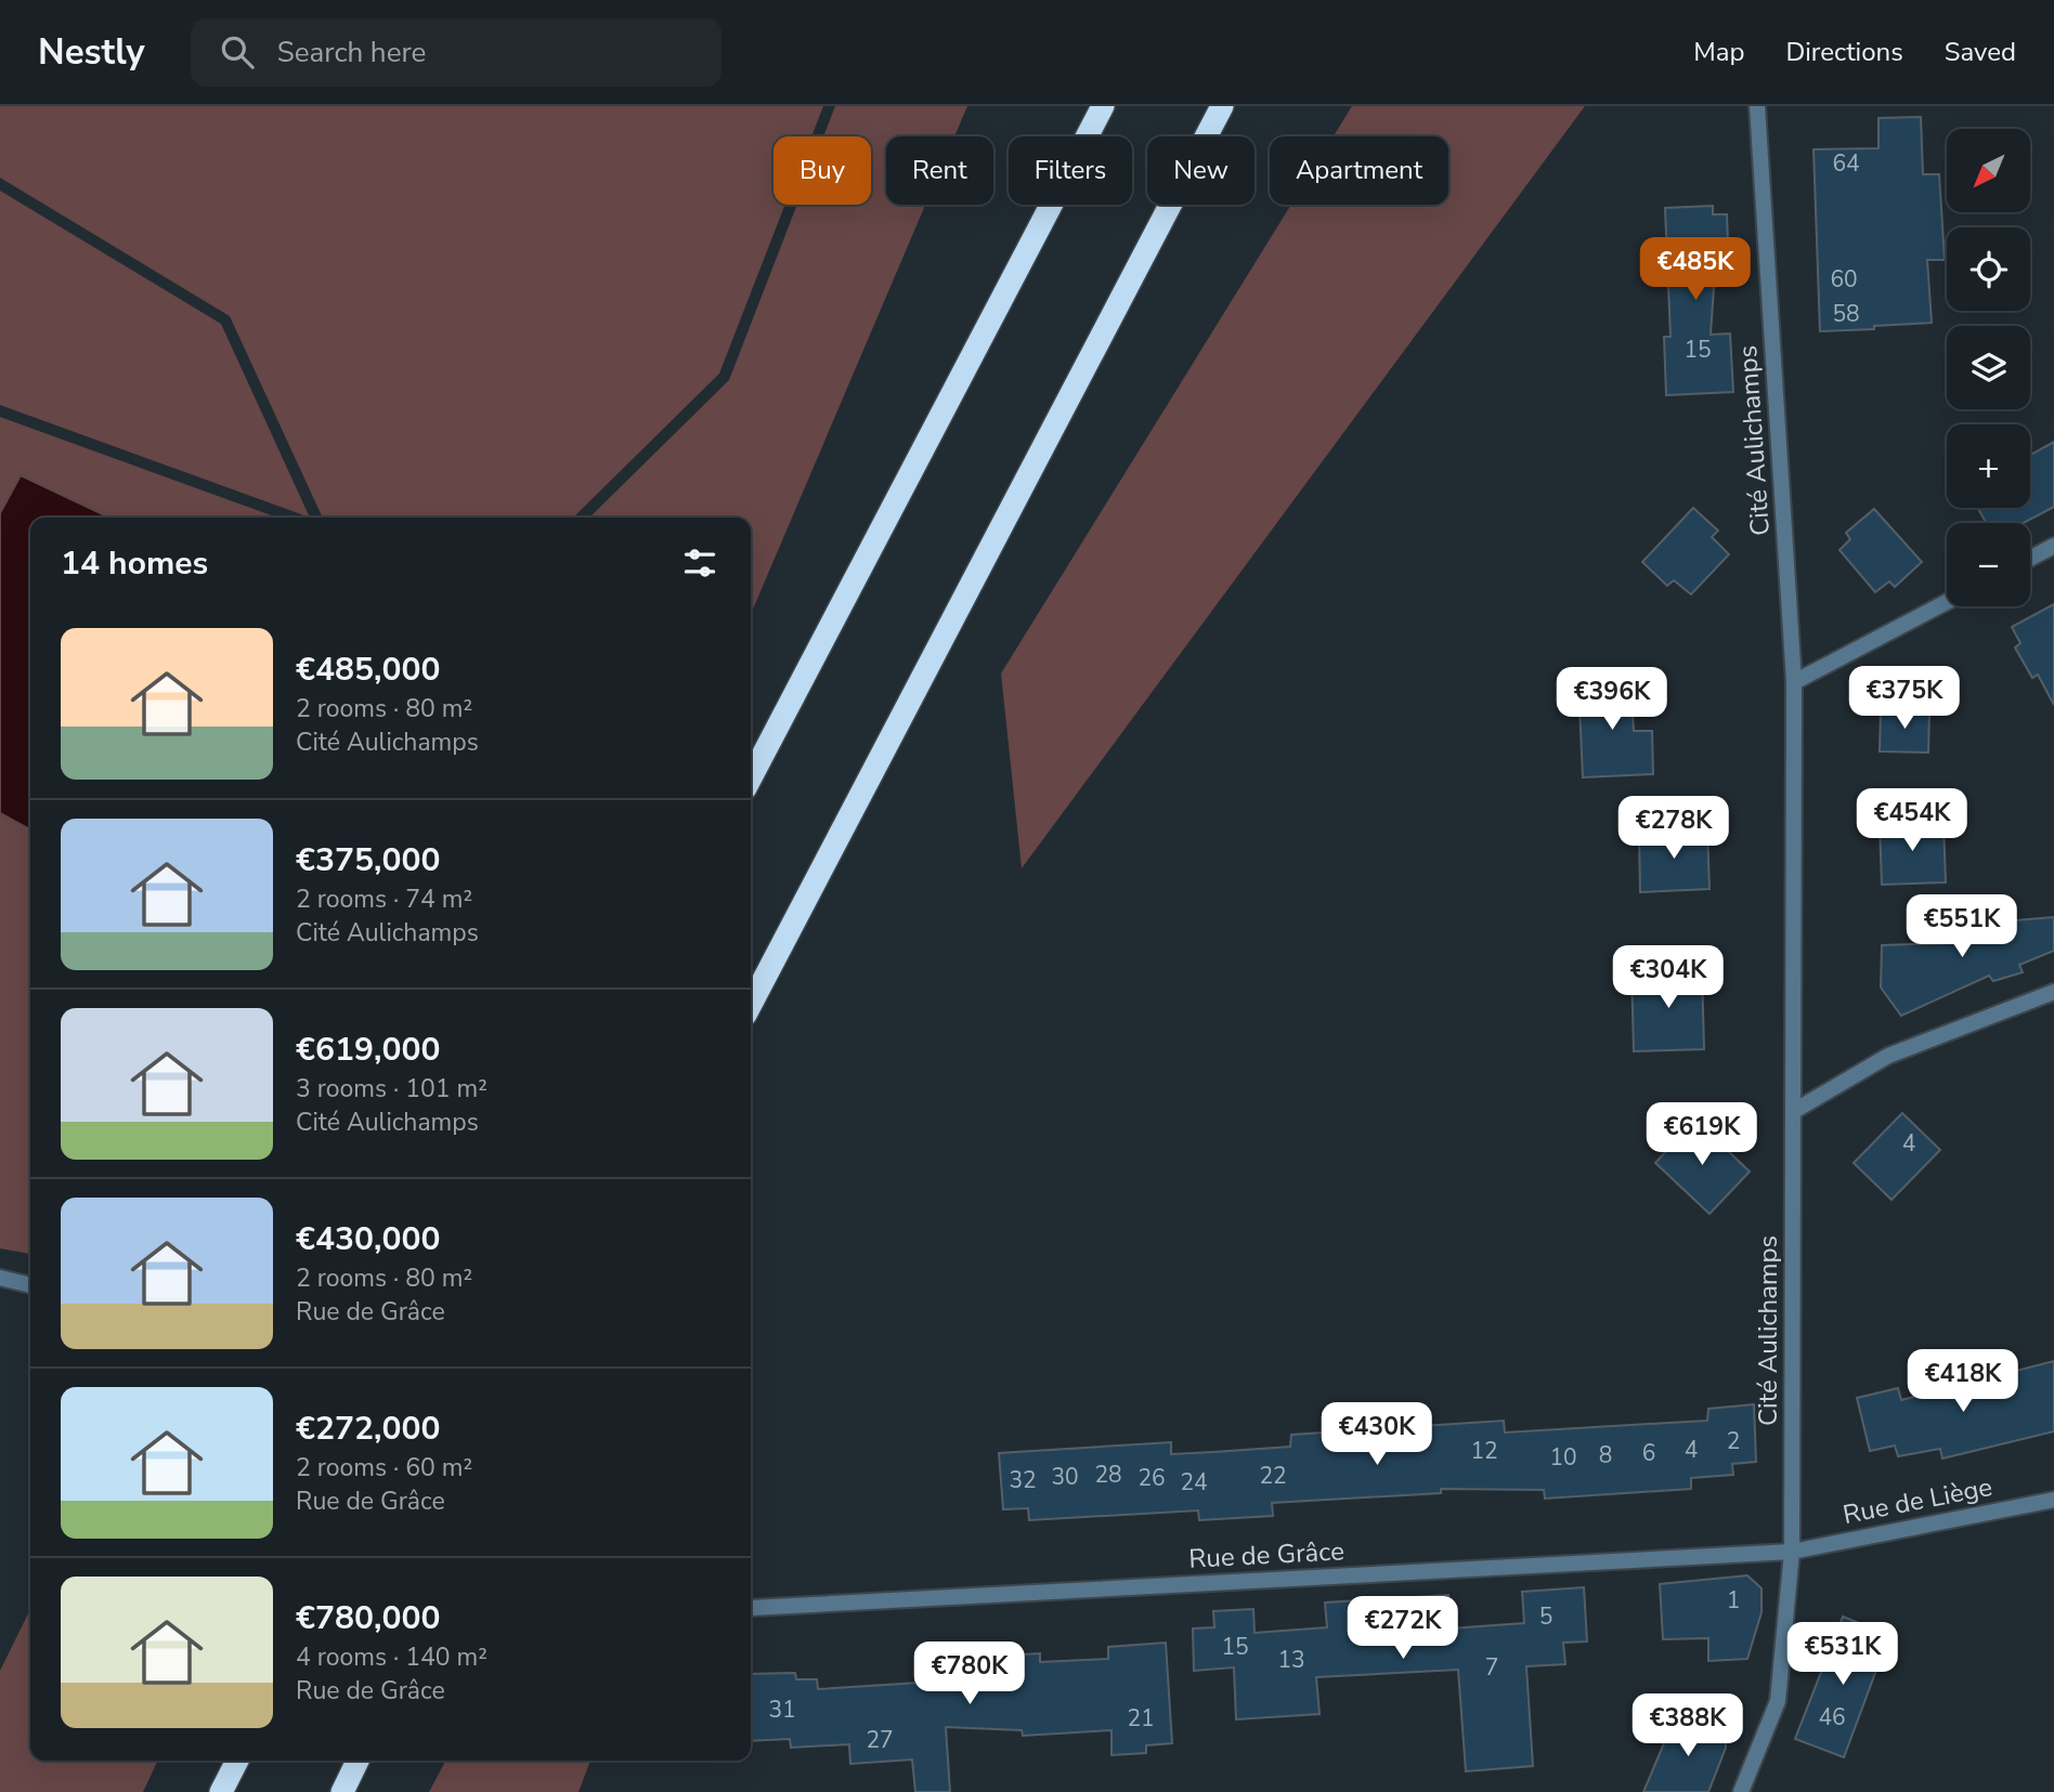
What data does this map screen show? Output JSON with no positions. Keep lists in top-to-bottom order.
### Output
{
  "streets": {
    "street": ["Cité Aulichamps", "Rue de Liège", "Rue de Grâce"]
  },
  "crossings": [
    ["Cité Aulichamps", "Rue de Liège"],
    ["Cité Aulichamps", "Rue de Grâce"],
    ["Rue de Liège", "Rue de Grâce"]
  ],
  "house_numbers": [
    "64",
    "60",
    "58",
    "15",
    "4",
    "2",
    "4",
    "12",
    "6",
    "8",
    "10",
    "28",
    "22",
    "30",
    "26",
    "32",
    "24",
    "1",
    "5",
    "15",
    "13",
    "7",
    "31",
    "46",
    "21",
    "27"
  ],
  "north": "bottom left",
  "page": {
    "header": "Nestly",
    "search": "Search here",
    "nav": ["Map", "Directions", "Saved"],
    "map_buttons": ["+", "−"],
    "chip": [
      "Buy",
      "Rent",
      "Filters",
      "New",
      "Apartment"
    ],
    "price": [
      "€485K",
      "€375K",
      "€396K",
      "€454K",
      "€278K",
      "€551K",
      "€304K",
      "€619K",
      "€418K",
      "€430K",
      "€272K",
      "€531K",
      "€780K",
      "€388K"
    ],
    "heading": "14 homes",
    "list": [
      {
        "name": "€485,000",
        "note": "2 rooms · 80 m² · Cité Aulichamps"
      },
      {
        "name": "€375,000",
        "note": "2 rooms · 74 m² · Cité Aulichamps"
      },
      {
        "name": "€619,000",
        "note": "3 rooms · 101 m² · Cité Aulichamps"
      },
      {
        "name": "€430,000",
        "note": "2 rooms · 80 m² · Rue de Grâce"
      },
      {
        "name": "€272,000",
        "note": "2 rooms · 60 m² · Rue de Grâce"
      },
      {
        "name": "€780,000",
        "note": "4 rooms · 140 m² · Rue de Grâce"
      }
    ]
  }
}
